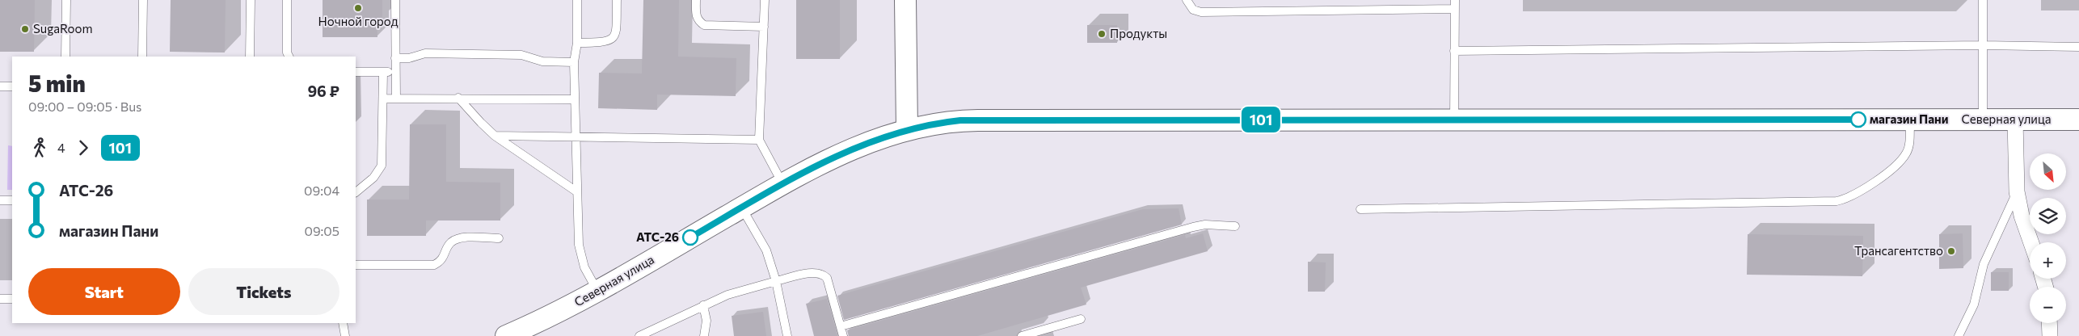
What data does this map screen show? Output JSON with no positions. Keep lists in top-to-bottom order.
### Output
{
  "streets": {
    "main road": ["Северная улица"]
  },
  "places": [
    "Ночной город",
    "SugaRoom",
    "Продукты",
    "магазин Пани",
    "АТС-26",
    "Трансагентство"
  ],
  "lines": ["bus line 101"],
  "north": "bottom right",
  "page": {
    "on_map": "101",
    "heading": ["5 min", "09:00 – 09:05 · Bus", "96 ₽"],
    "legs": ["4", "101"],
    "map_buttons": ["+", "−"],
    "list": [
      {
        "name": "АТС-26",
        "value": "09:04"
      },
      {
        "name": "магазин Пани",
        "value": "09:05"
      }
    ],
    "buttons": ["Start", "Tickets"]
  }
}
